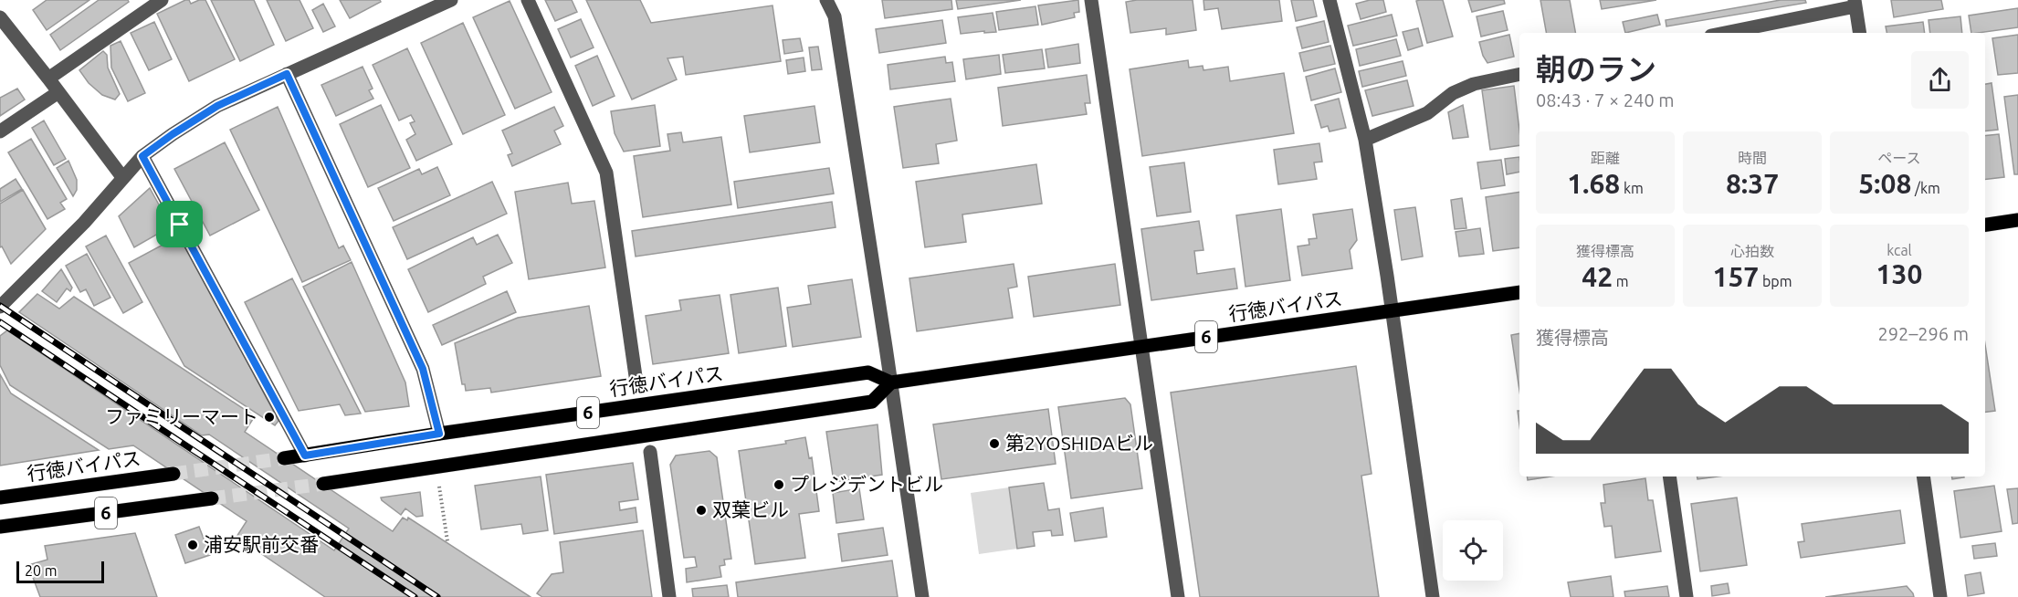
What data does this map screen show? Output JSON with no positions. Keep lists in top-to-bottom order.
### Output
{
  "streets": {
    "main road": ["行徳バイパス", "6"]
  },
  "crossings": [
    ["行徳バイパス", "6"]
  ],
  "places": [
    "ファミリーマート",
    "第2YOSHIDAビル",
    "プレジデントビル",
    "双葉ビル",
    "浦安駅前交番"
  ],
  "scale_bar": "20 m",
  "page": {
    "heading": ["朝のラン", "08:43 · 7 × 240 m"],
    "stats": [
      ["距離", "1.68 km"],
      ["時間", "8:37"],
      ["ペース", "5:08 /km"],
      ["獲得標高", "42 m"],
      ["心拍数", "157 bpm"],
      ["kcal", "130"]
    ],
    "chart": ["獲得標高", "292–296 m"],
    "scale": "20 m"
  }
}
